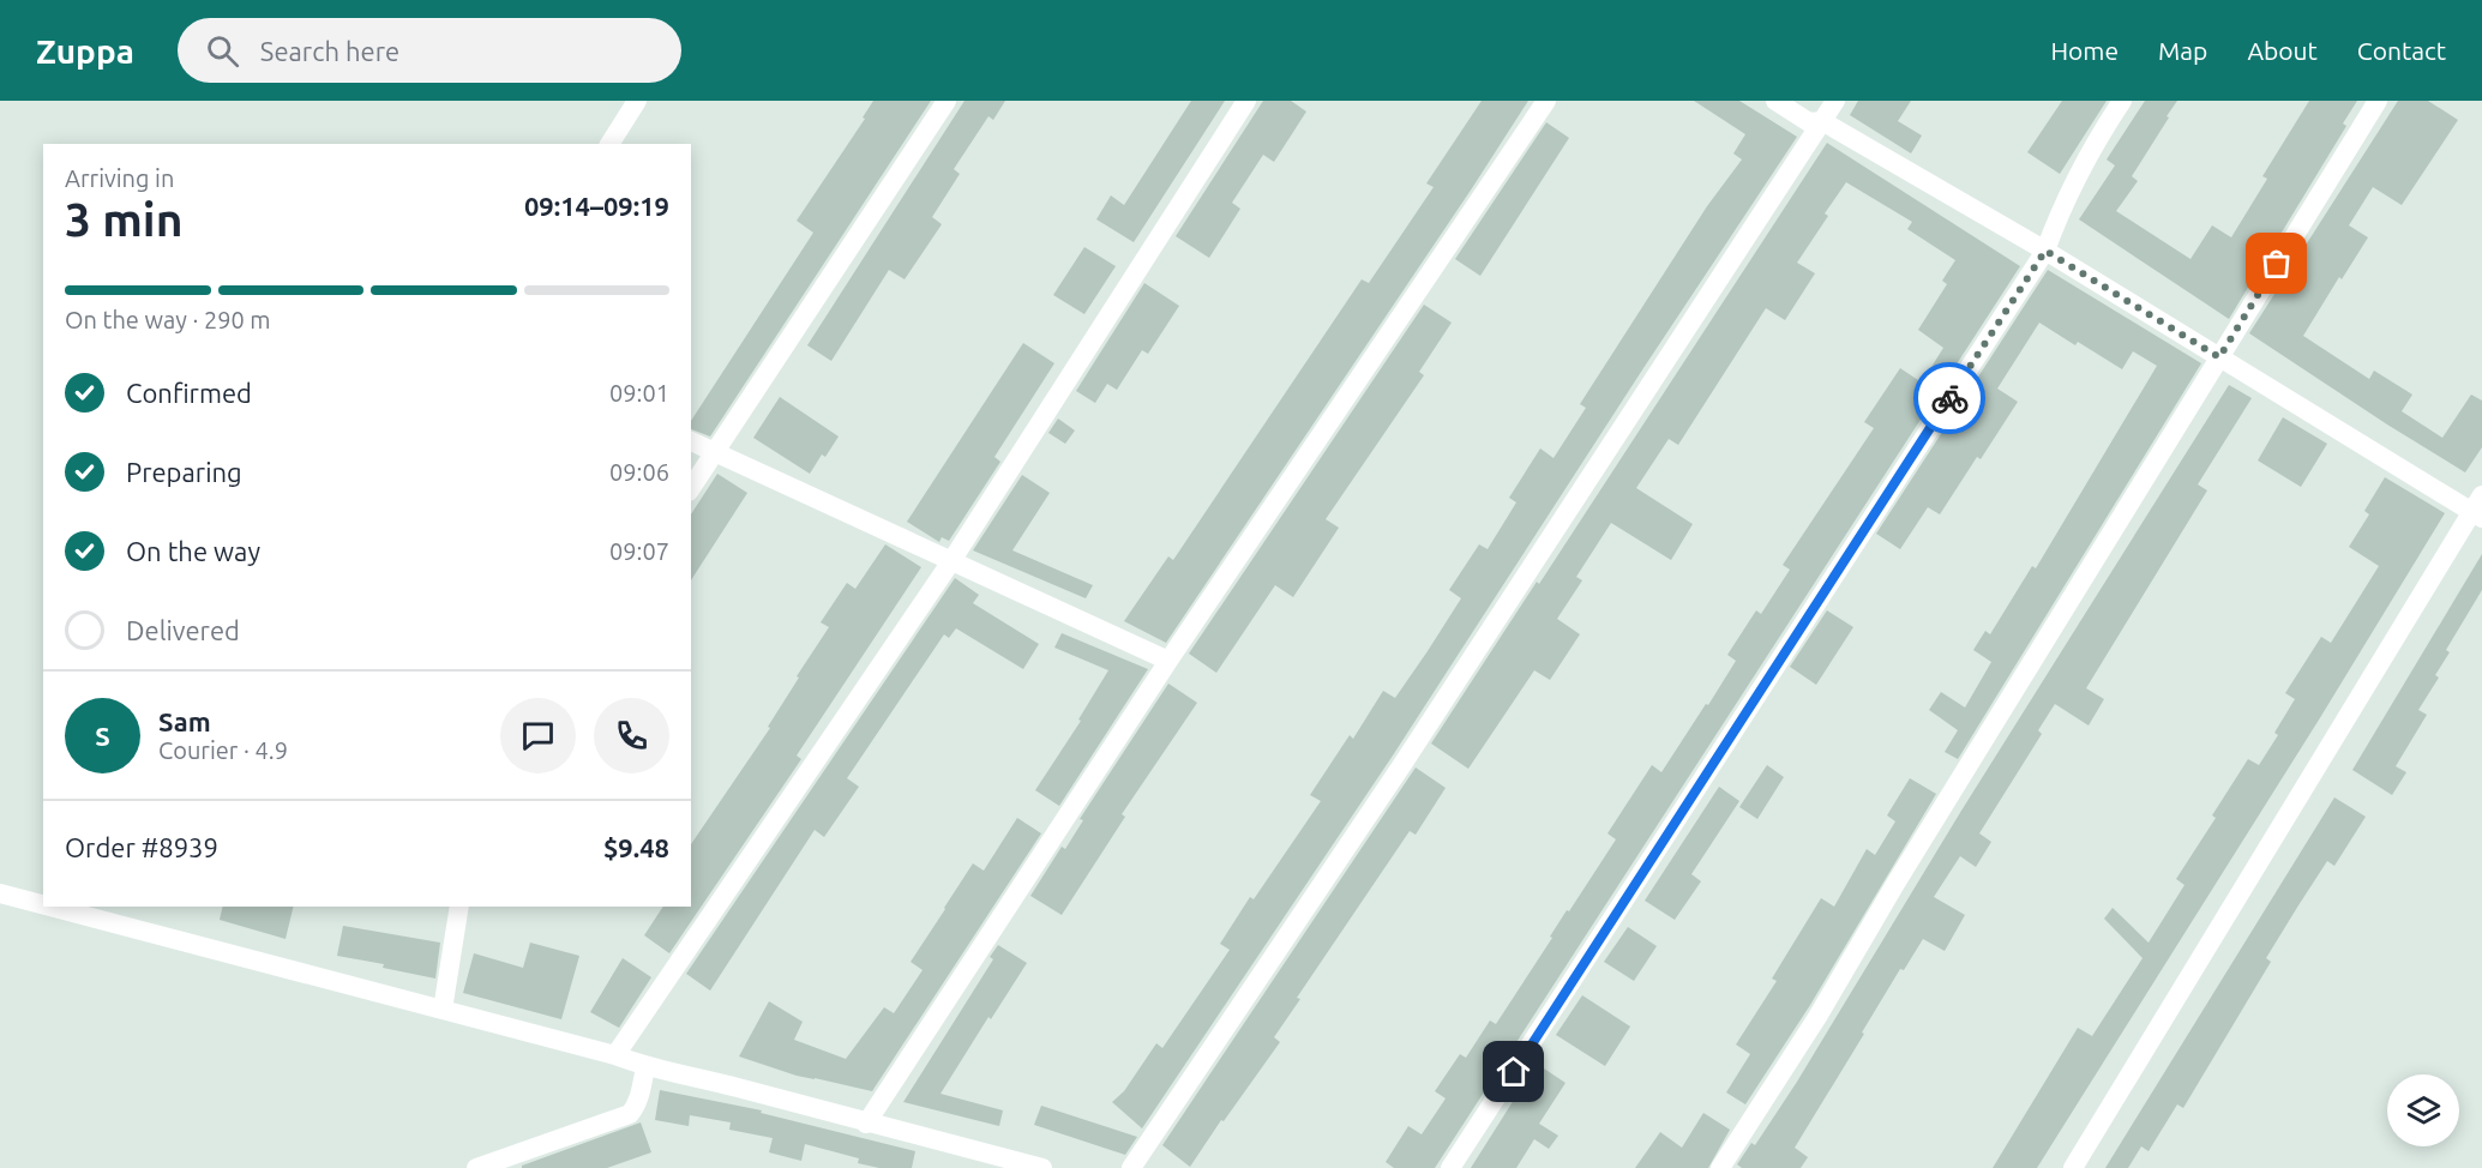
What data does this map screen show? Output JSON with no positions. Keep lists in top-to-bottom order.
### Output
{
  "page": {
    "header": "Zuppa",
    "search": "Search here",
    "nav": [
      "Home",
      "Map",
      "About",
      "Contact"
    ],
    "heading": ["3 min", "Arriving in", "09:14–09:19"],
    "panel": [
      "Sam",
      "Courier · 4.9",
      "Order #8939",
      "$9.48"
    ],
    "bar": "On the way · 290 m",
    "list": [
      ["Confirmed", "09:01"],
      ["Preparing", "09:06"],
      ["On the way", "09:07"],
      "Delivered"
    ],
    "round": "S"
  }
}
